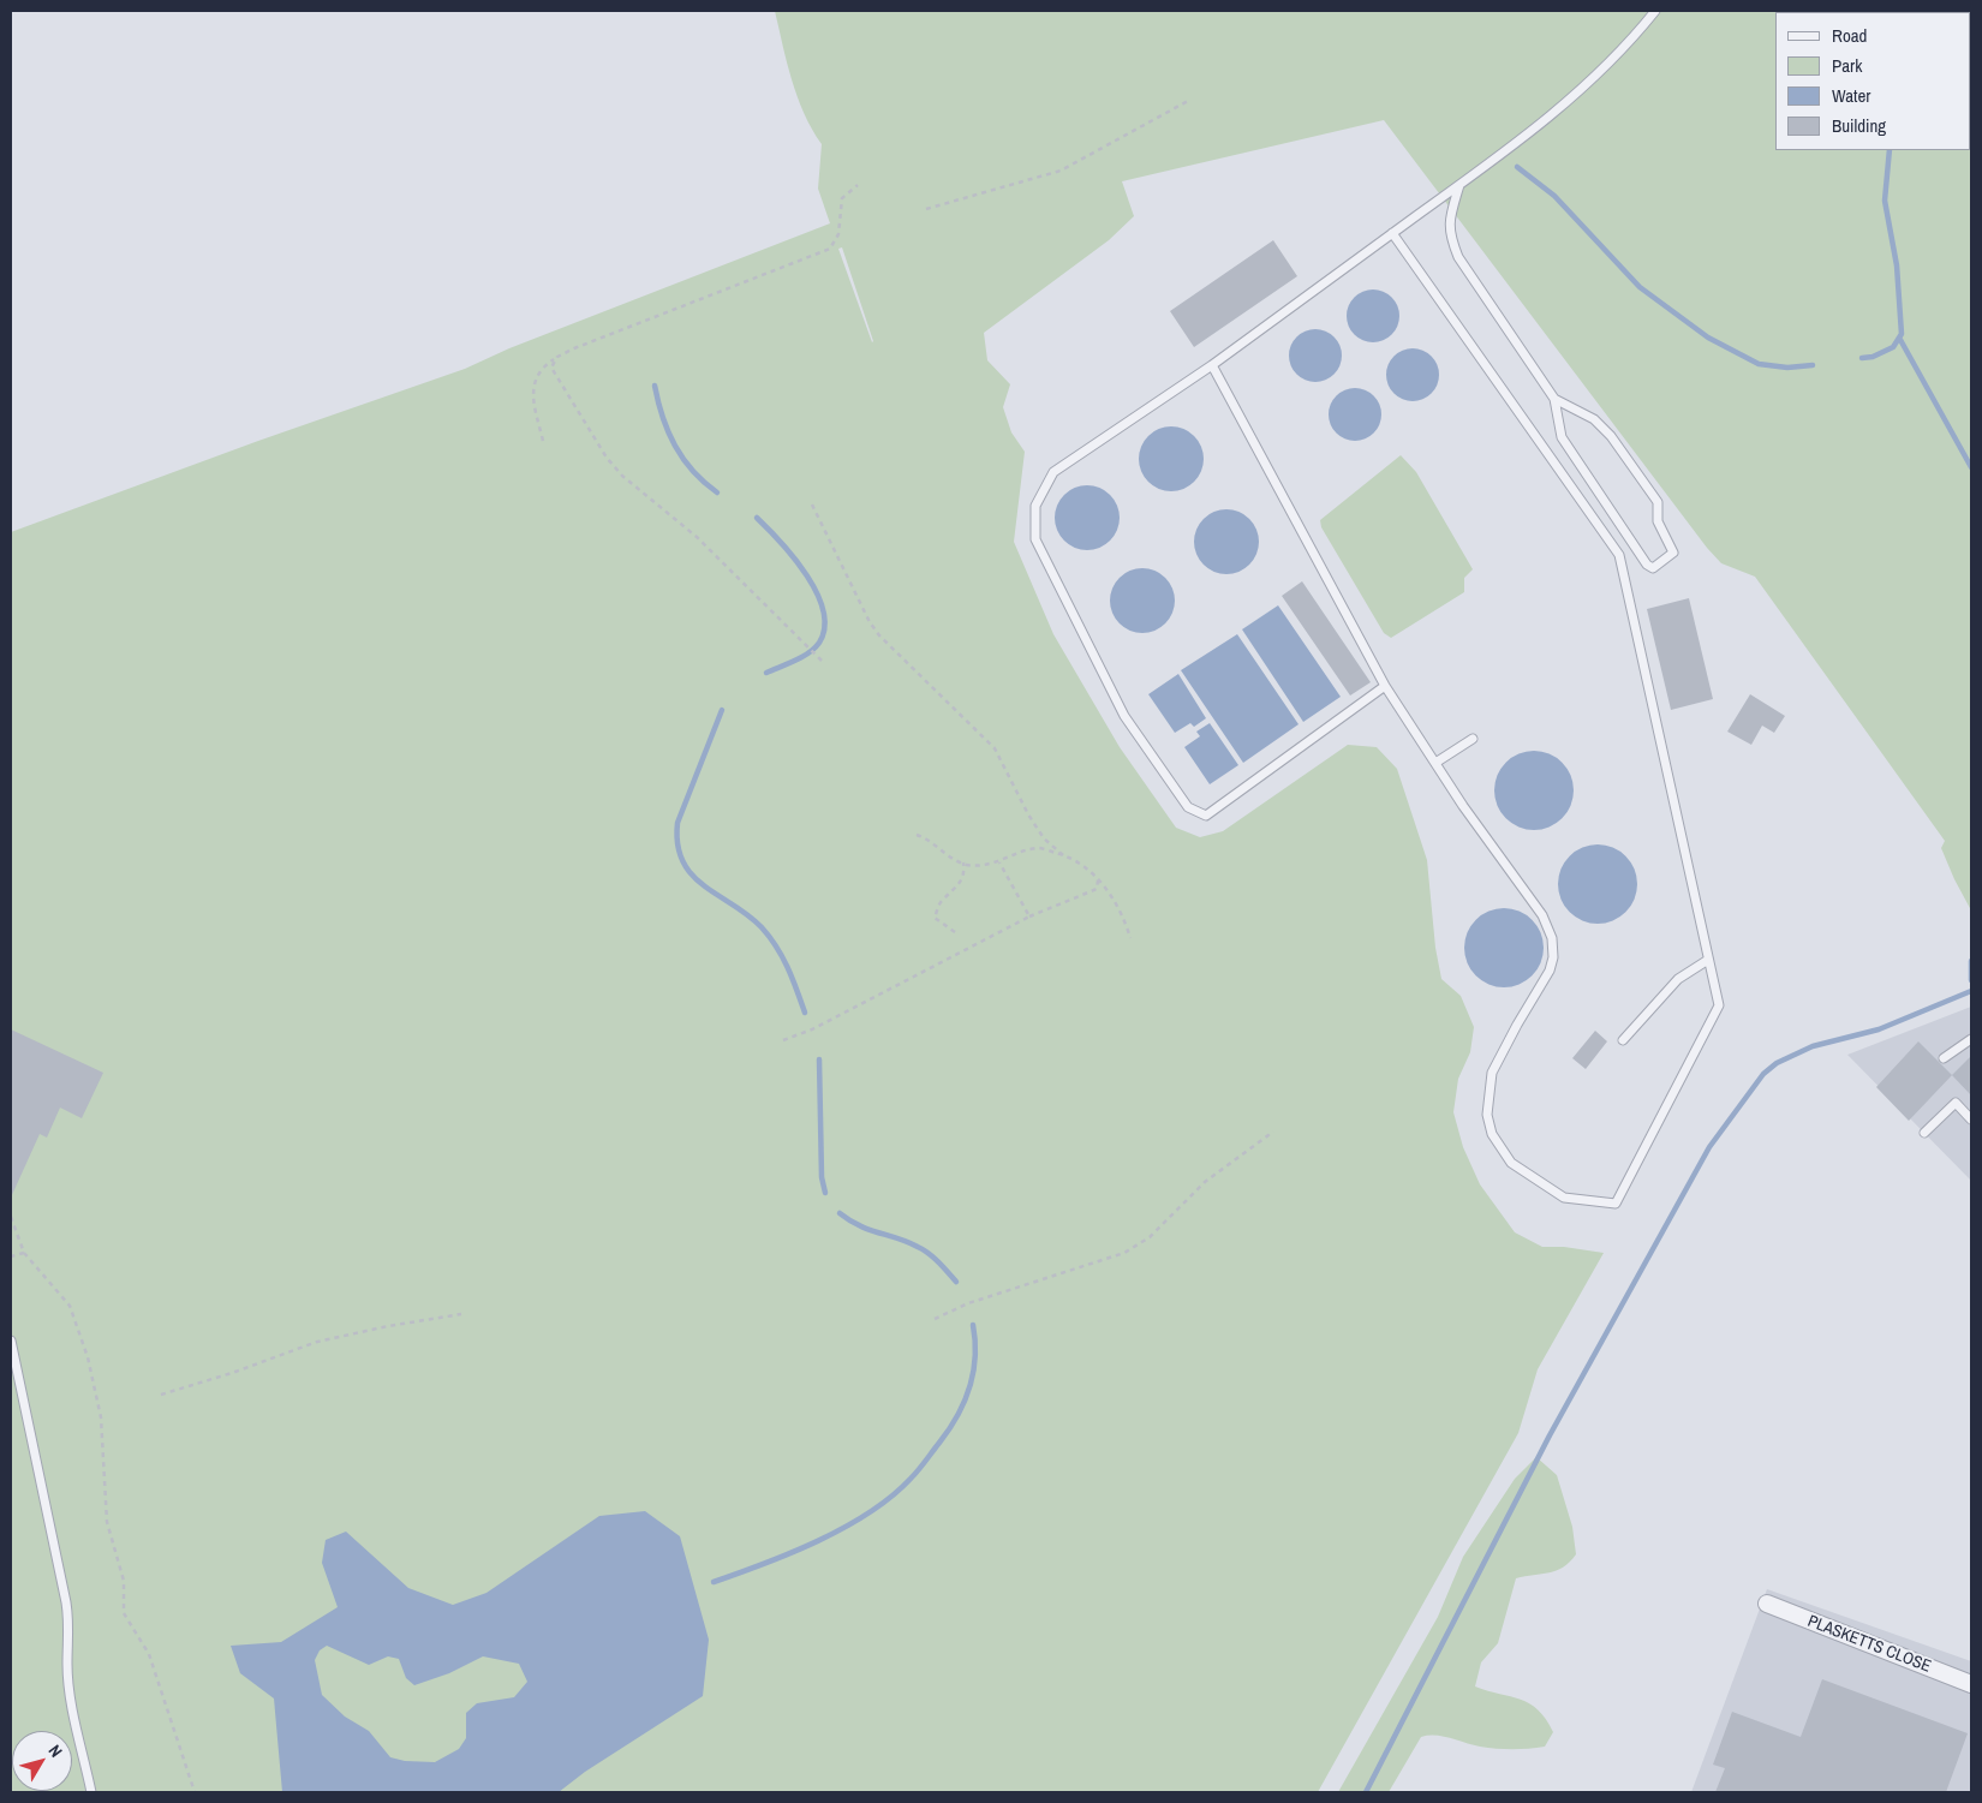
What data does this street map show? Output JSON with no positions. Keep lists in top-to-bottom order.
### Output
{
  "streets": {
    "street": ["PLASKETTS CLOSE"]
  },
  "legend": [
    "Road",
    "Park",
    "Water",
    "Building"
  ],
  "north": "top right"
}
